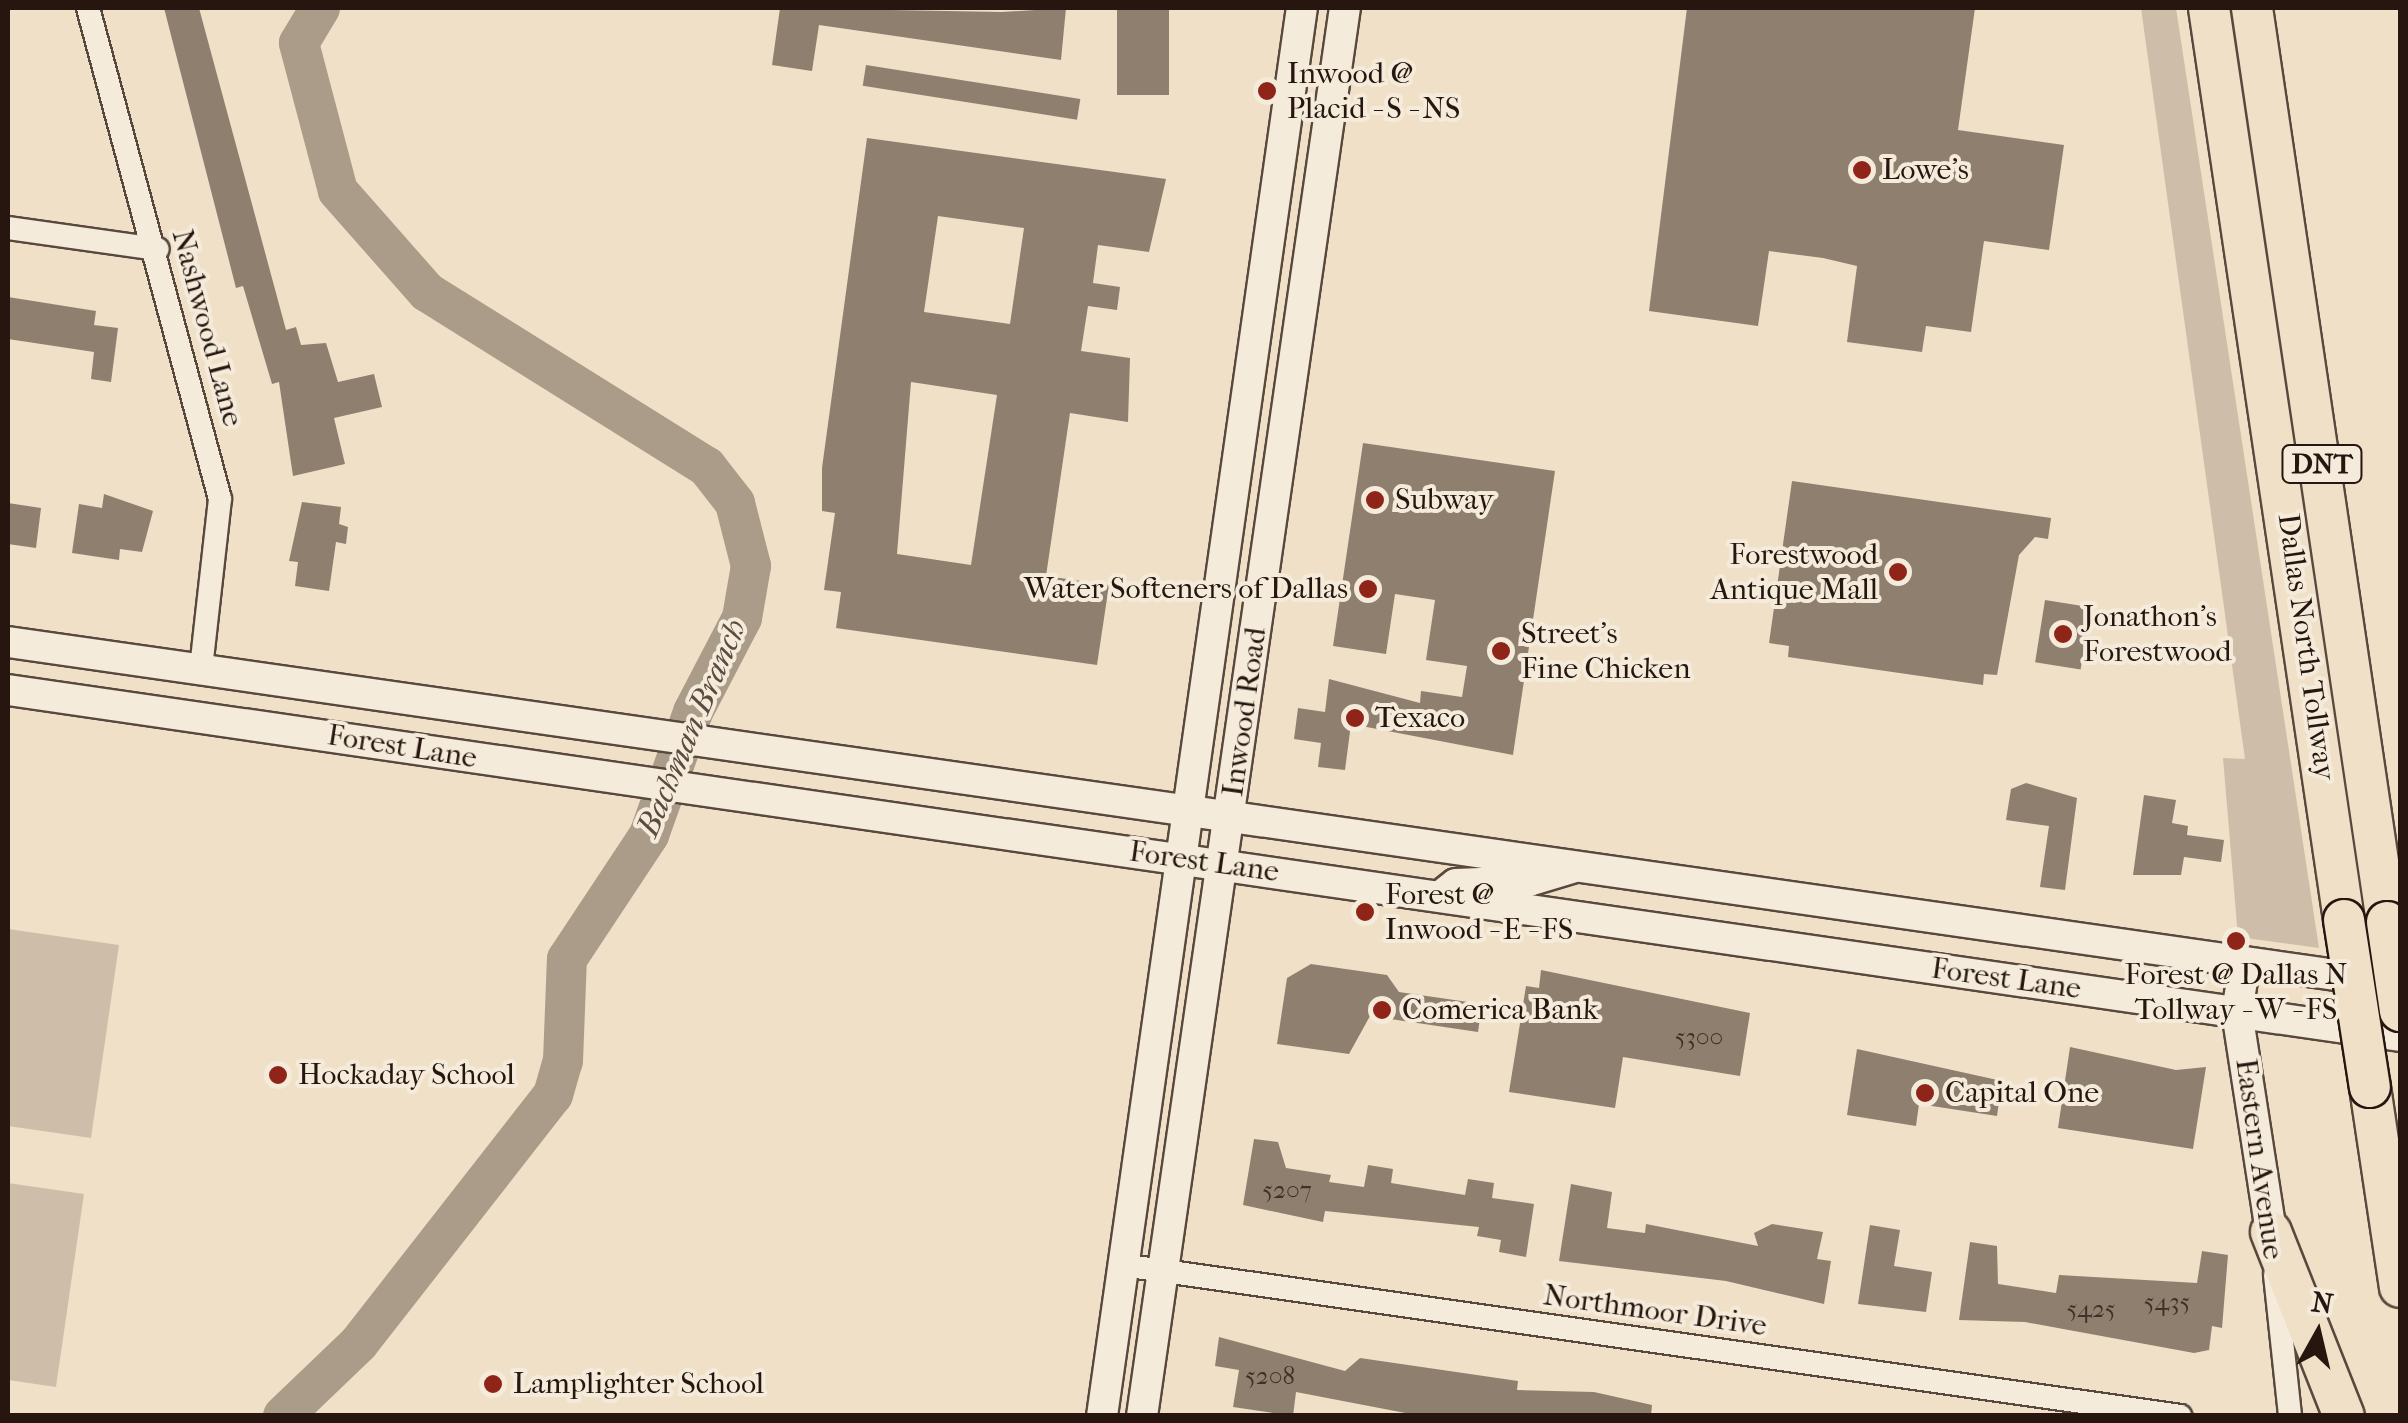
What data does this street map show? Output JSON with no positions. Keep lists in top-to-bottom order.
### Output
{
  "streets": {
    "highway": ["DNT", "Dallas North Tollway"],
    "main road": ["Inwood Road", "Forest Lane", "Eastern Avenue"],
    "street": ["Nashwood Lane", "Northmoor Drive"]
  },
  "crossings": [
    ["Nashwood Lane", "Forest Lane"],
    ["Inwood Road", "Forest Lane"],
    ["Inwood Road", "Northmoor Drive"],
    ["Forest Lane", "Eastern Avenue"]
  ],
  "water": ["Bachman Branch"],
  "places": [
    "Inwood @ Placid - S - NS",
    "Lowe's",
    "Subway",
    "Forestwood Antique Mall",
    "Water Softeners of Dallas",
    "Jonathon's Forestwood",
    "Street's Fine Chicken",
    "Texaco",
    "Forest @ Inwood - E - FS",
    "Forest @ Dallas N Tollway - W - FS",
    "Comerica Bank",
    "Hockaday School",
    "Capital One",
    "Lamplighter School"
  ],
  "house_numbers": [
    "5300",
    "5207",
    "5435",
    "5425",
    "5208"
  ],
  "north": "top"
}
